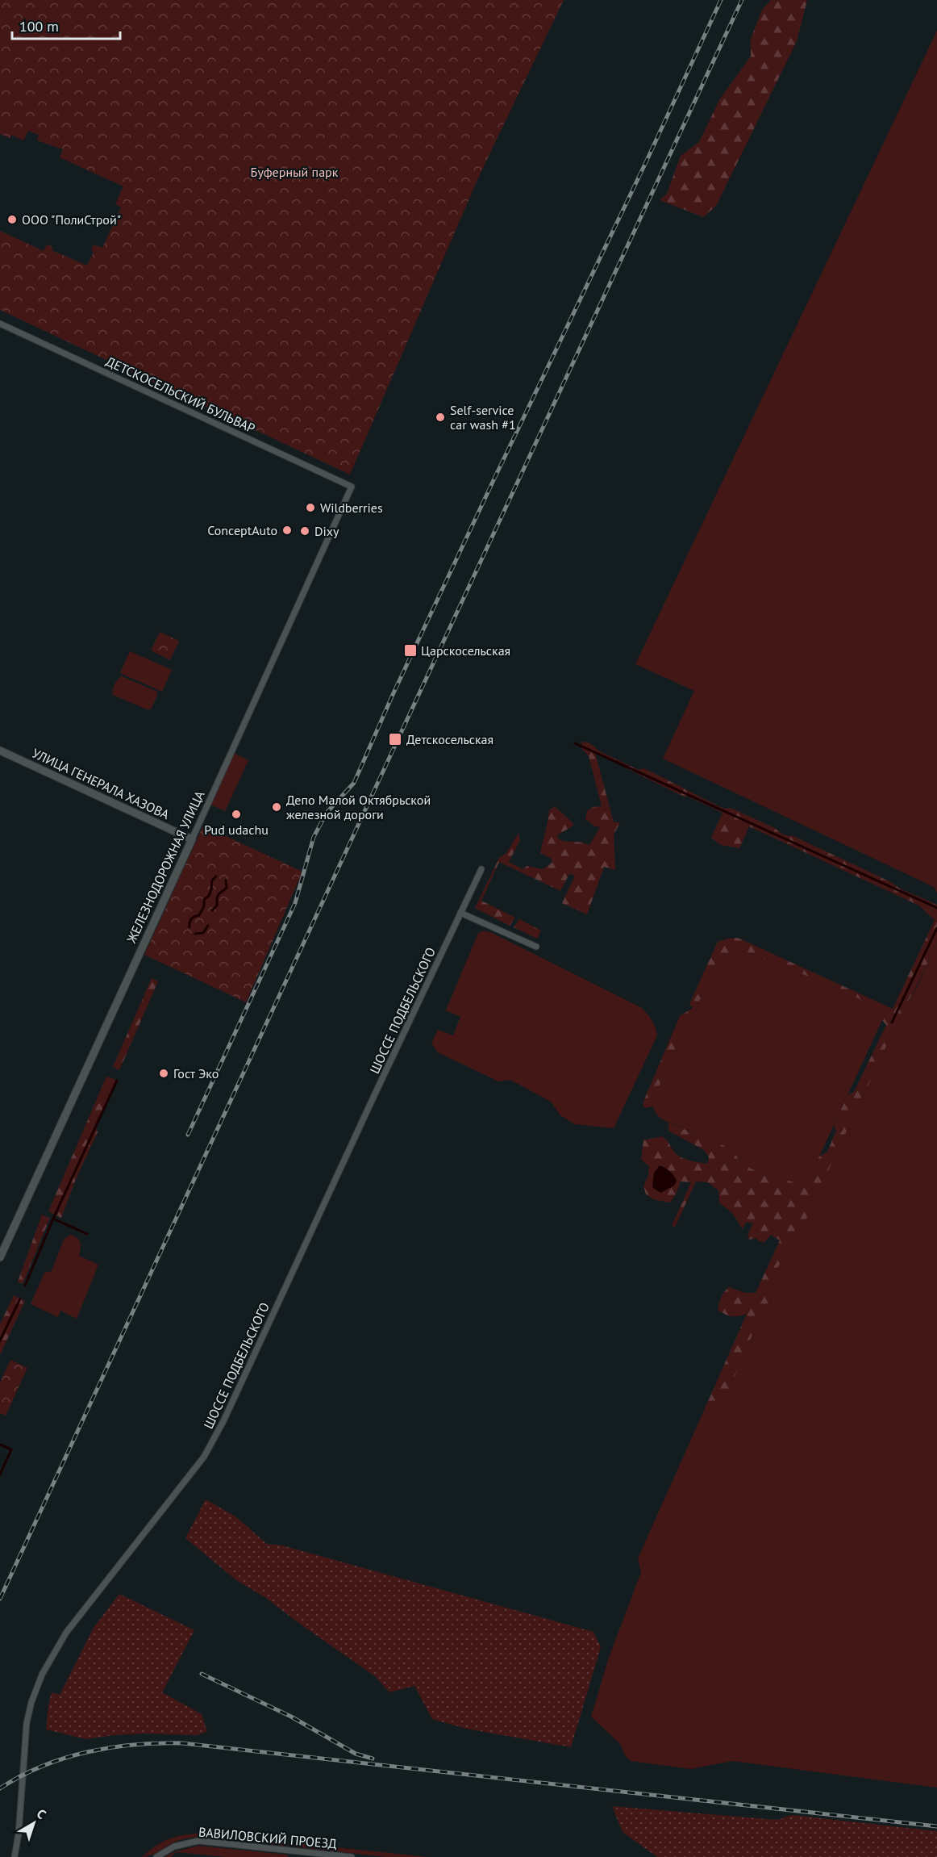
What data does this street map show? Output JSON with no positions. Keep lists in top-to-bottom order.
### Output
{
  "streets": {
    "street": [
      "ДЕТСКОСЕЛЬСКИЙ БУЛЬВАР",
      "УЛИЦА ГЕНЕРАЛА ХАЗОВА",
      "ЖЕЛЕЗНОДОРОЖНАЯ УЛИЦА",
      "ШОССЕ ПОДБЕЛЬСКОГО",
      "ВАВИЛОВСКИЙ ПРОЕЗД"
    ]
  },
  "crossings": [
    ["ДЕТСКОСЕЛЬСКИЙ БУЛЬВАР", "ЖЕЛЕЗНОДОРОЖНАЯ УЛИЦА"],
    ["УЛИЦА ГЕНЕРАЛА ХАЗОВА", "ЖЕЛЕЗНОДОРОЖНАЯ УЛИЦА"]
  ],
  "parks": ["Буферный парк"],
  "places": {
    "other": [
      "ООО \"ПолиСтрой\"",
      "Self-service car wash #1",
      "Wildberries",
      "ConceptAuto",
      "Dixy",
      "Депо Малой Октябрьской железной дороги",
      "Pud udachu",
      "Гост Эко"
    ],
    "transit": ["Царскосельская", "Детскосельская"]
  },
  "scale_bar": "100 m",
  "north": "top right"
}
